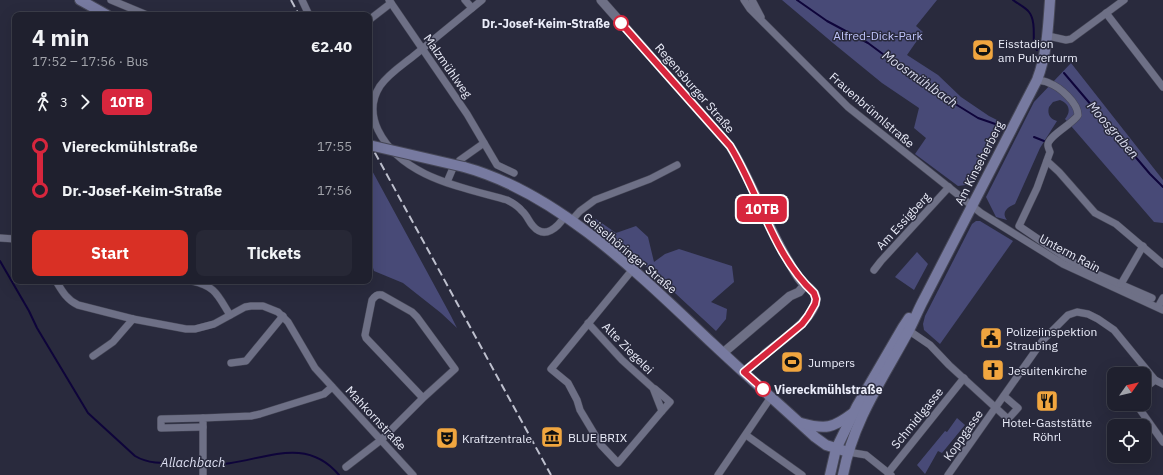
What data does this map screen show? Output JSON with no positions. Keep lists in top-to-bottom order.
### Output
{
  "streets": {
    "main road": ["Am Kinseherberg", "Geiselhöringer Straße"],
    "street": [
      "Malzmühlweg",
      "Regensburger Straße",
      "Frauenbrünnlstraße",
      "Am Essigberg",
      "Unterm Rain",
      "Alte Ziegelei",
      "Mahkornstraße",
      "Schmidlgasse",
      "Koppgasse"
    ]
  },
  "crossings": [
    ["Regensburger Straße", "Geiselhöringer Straße"],
    ["Frauenbrünnlstraße", "Am Kinseherberg"],
    ["Frauenbrünnlstraße", "Am Essigberg"],
    ["Frauenbrünnlstraße", "Unterm Rain"],
    ["Am Kinseherberg", "Unterm Rain"],
    ["Geiselhöringer Straße", "Alte Ziegelei"]
  ],
  "water": ["Moosmühlbach", "Moosgraben", "Allachbach"],
  "parks": ["Alfred-Dick-Park"],
  "places": {
    "other": ["Dr.-Josef-Keim-Straße", "Viereckmühlstraße"],
    "sports": ["Eisstadion am Pulverturm", "Jumpers"],
    "public building": ["Polizeiinspektion Straubing"],
    "church": ["Jesuitenkirche"],
    "restaurant": ["Hotel-Gaststätte Röhrl"],
    "museum": ["BLUE BRIX"],
    "theatre": ["Kraftzentrale"]
  },
  "lines": ["bus line 10TB"],
  "north": "top right",
  "page": {
    "on_map": "10TB",
    "heading": ["4 min", "17:52 – 17:56 · Bus", "€2.40"],
    "legs": ["3", "10TB"],
    "list": [
      {
        "name": "Viereckmühlstraße",
        "value": "17:55"
      },
      {
        "name": "Dr.-Josef-Keim-Straße",
        "value": "17:56"
      }
    ],
    "buttons": ["Start", "Tickets"]
  }
}
